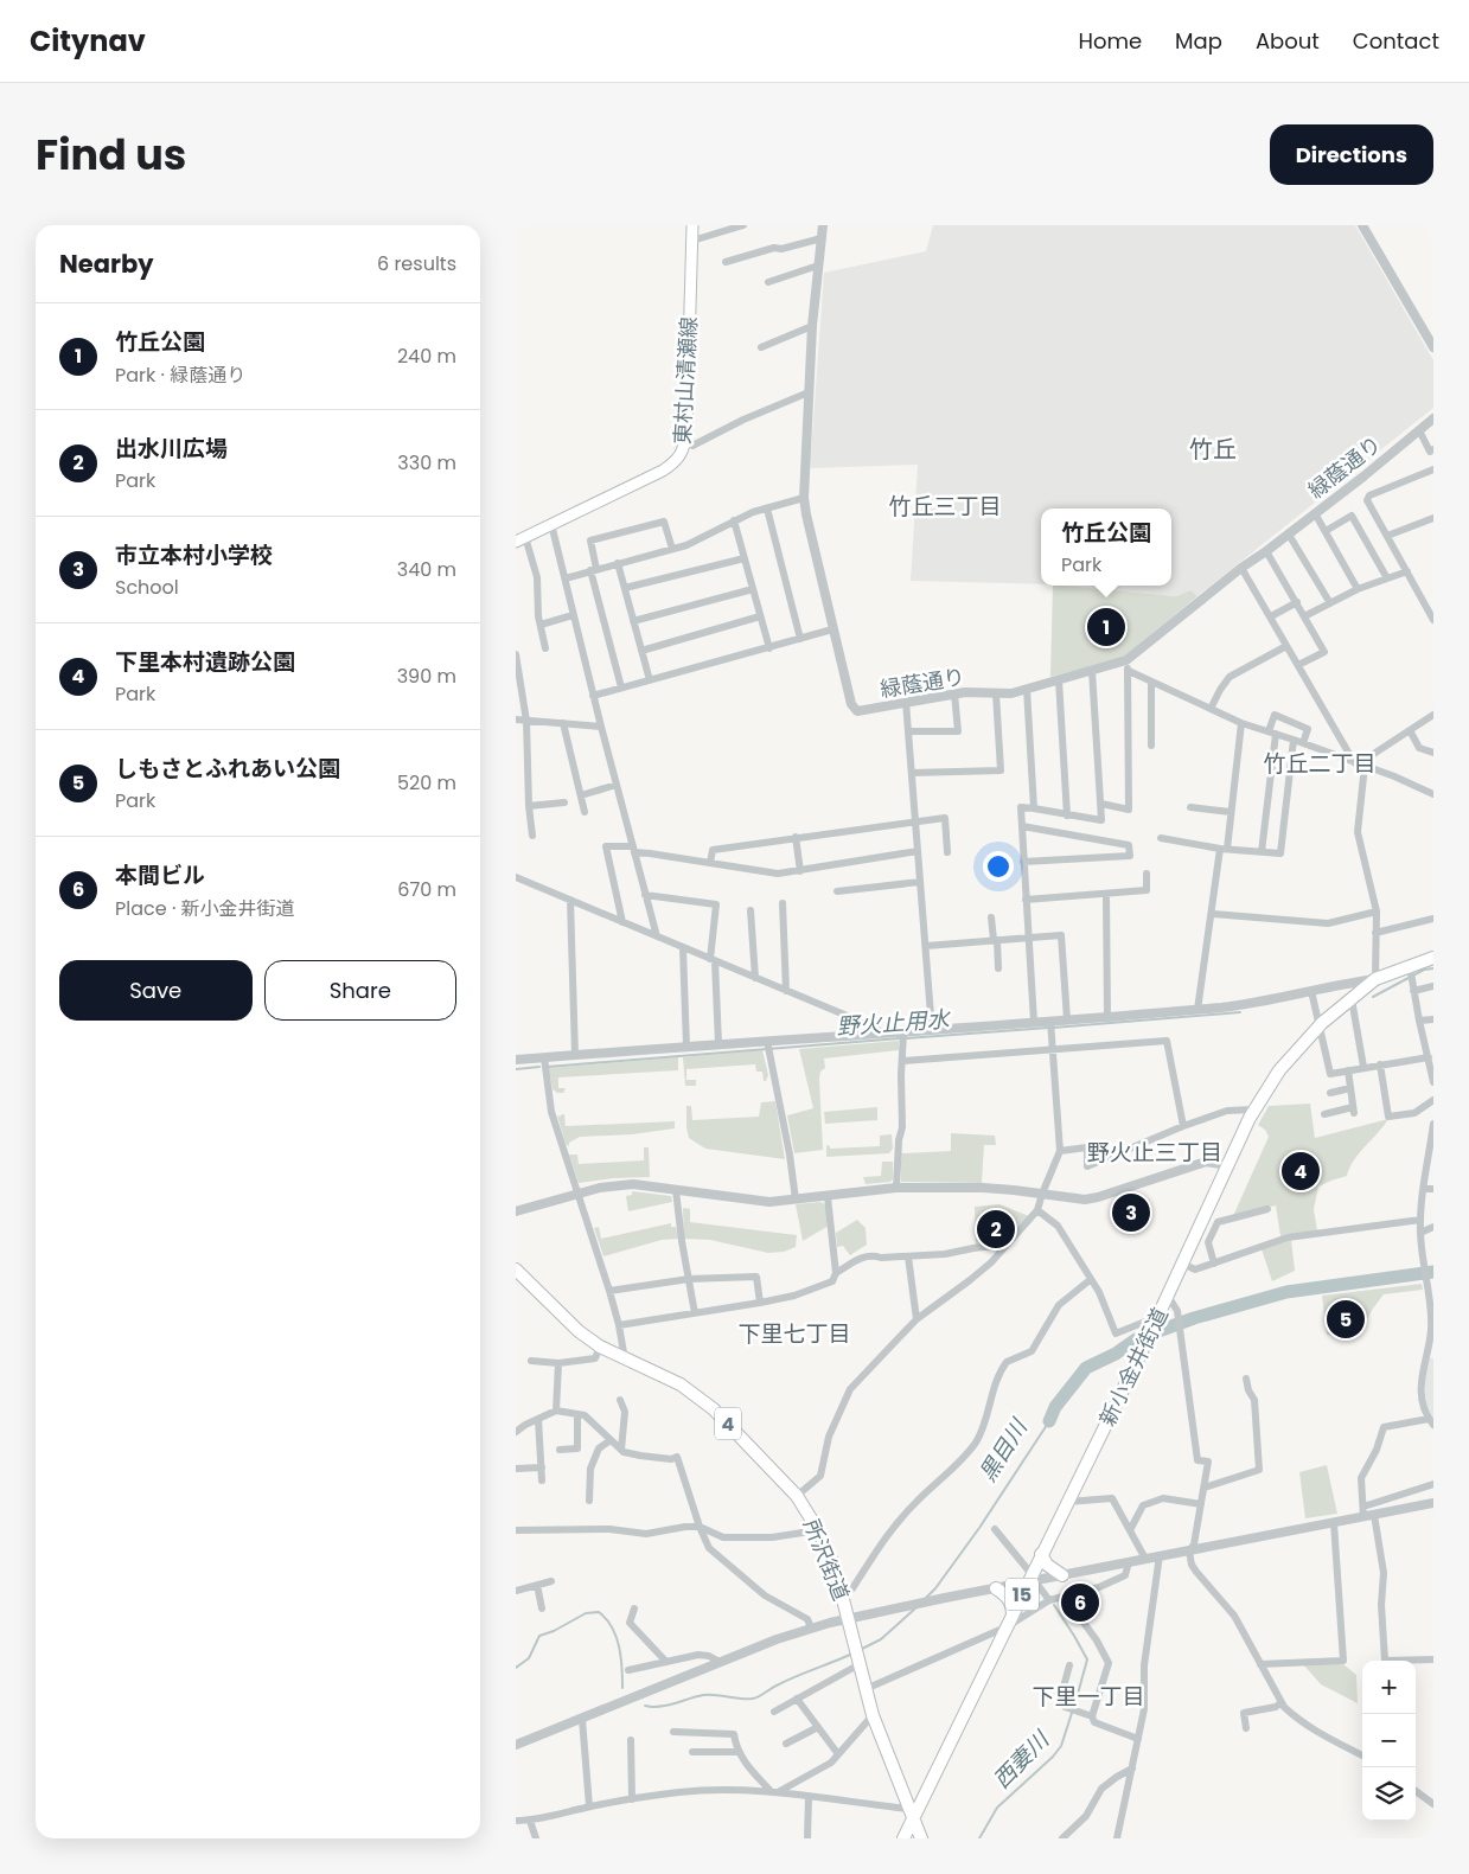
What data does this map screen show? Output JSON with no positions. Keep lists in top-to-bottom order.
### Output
{
  "streets": {
    "main road": [
      "東村山清瀬線",
      "新小金井街道",
      "4",
      "所沢街道",
      "15"
    ],
    "street": ["緑蔭通り"]
  },
  "crossings": [
    ["新小金井街道", "所沢街道"]
  ],
  "districts": [
    "竹丘",
    "竹丘三丁目",
    "竹丘二丁目",
    "野火止三丁目",
    "下里七丁目",
    "下里一丁目"
  ],
  "water": ["野火止用水", "黒目川", "西妻川"],
  "page": {
    "header": "Citynav",
    "nav": [
      "Home",
      "Map",
      "About",
      "Contact"
    ],
    "title": "Find us",
    "buttons": [
      "Directions",
      ["Save", "Share"]
    ],
    "heading": ["Nearby", "6 results"],
    "list": [
      {
        "mark": "1",
        "name": "竹丘公園",
        "note": "Park · 緑蔭通り",
        "value": "240 m"
      },
      {
        "mark": "2",
        "name": "出水川広場",
        "note": "Park",
        "value": "330 m"
      },
      {
        "mark": "3",
        "name": "市立本村小学校",
        "note": "School",
        "value": "340 m"
      },
      {
        "mark": "4",
        "name": "下里本村遺跡公園",
        "note": "Park",
        "value": "390 m"
      },
      {
        "mark": "5",
        "name": "しもさとふれあい公園",
        "note": "Park",
        "value": "520 m"
      },
      {
        "mark": "6",
        "name": "本間ビル",
        "note": "Place · 新小金井街道",
        "value": "670 m"
      }
    ],
    "popup": ["竹丘公園", "Park"],
    "pins": [
      "1",
      "4",
      "3",
      "2",
      "5",
      "6"
    ],
    "map_buttons": ["+", "−"]
  }
}
